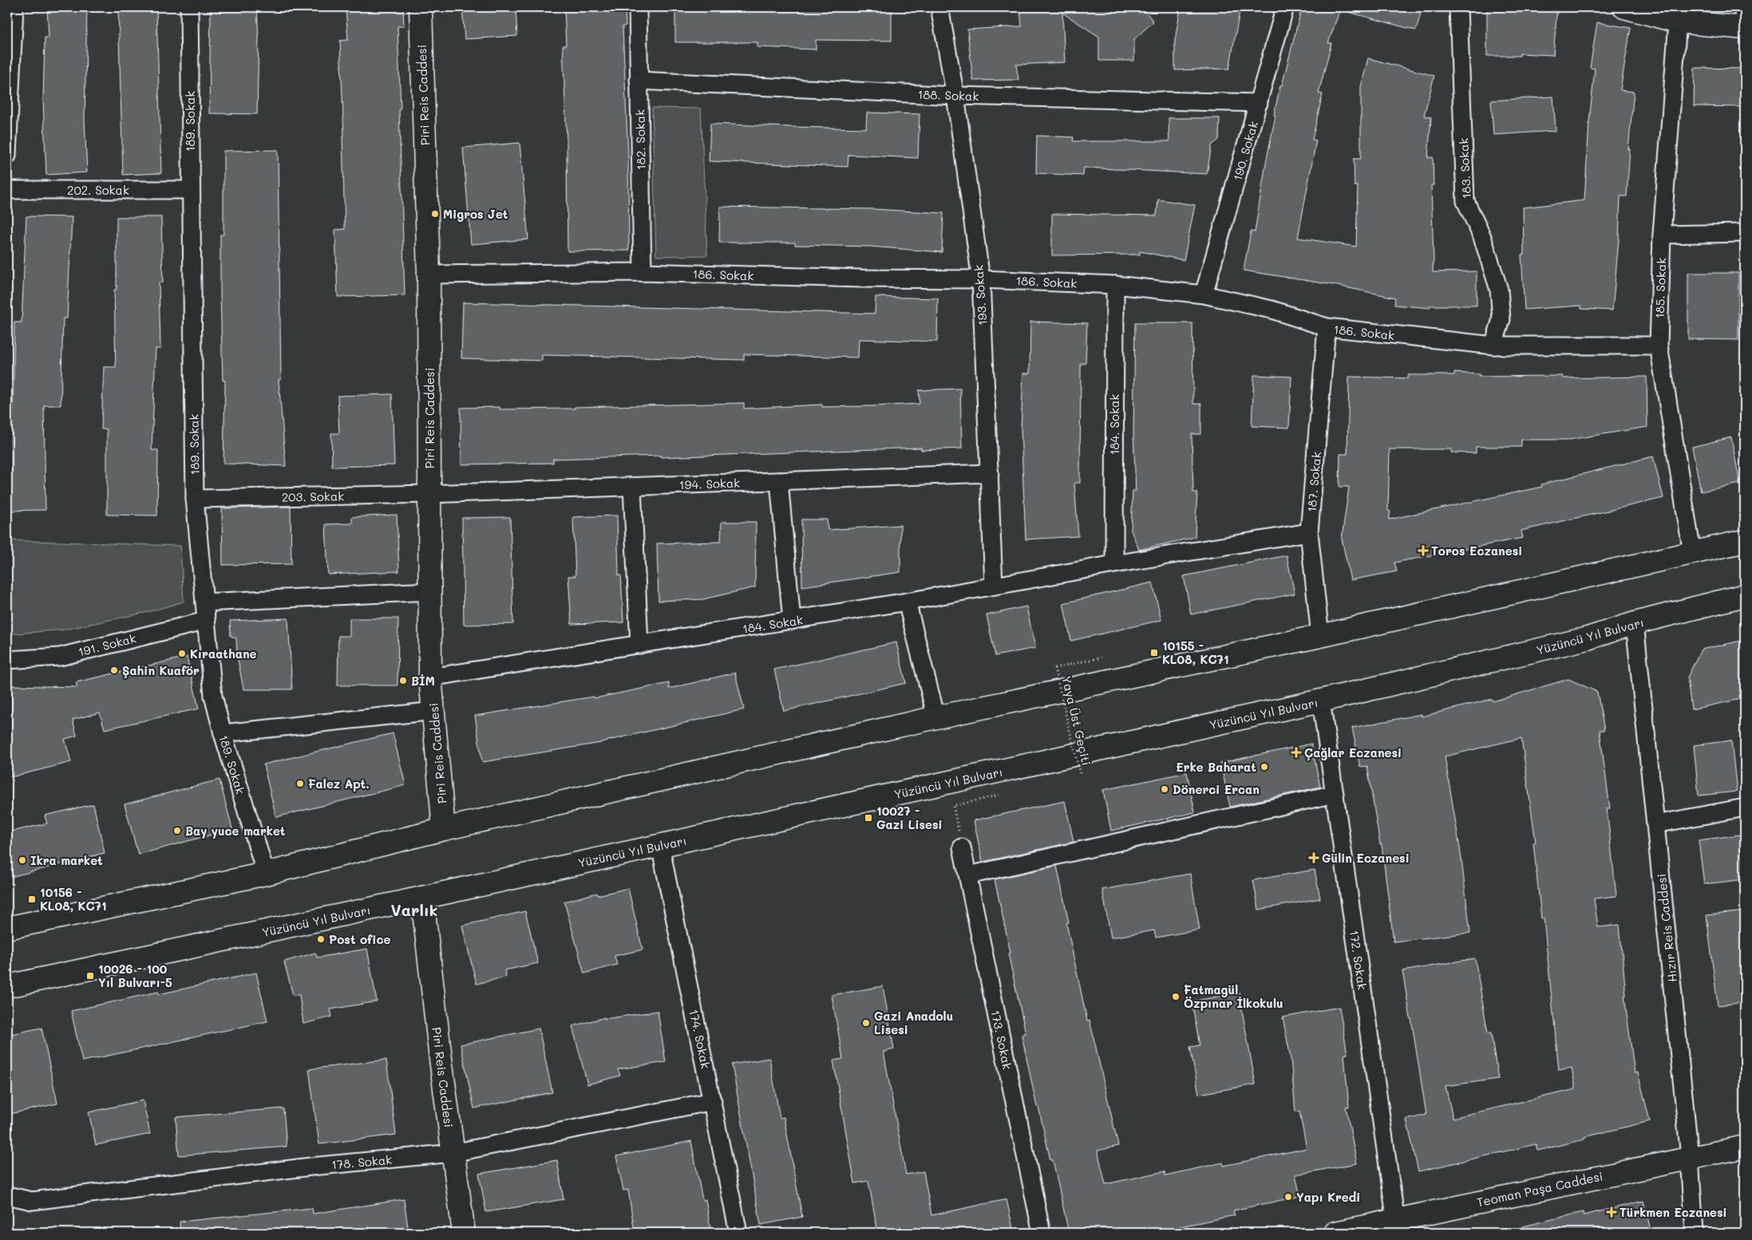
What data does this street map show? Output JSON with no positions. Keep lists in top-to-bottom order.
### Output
{
  "streets": {
    "main road": ["Piri Reis Caddesi", "Yüzüncü Yıl Bulvarı", "Teoman Paşa Caddesi"],
    "street": [
      "188. Sokak",
      "189. Sokak",
      "182. Sokak",
      "190. Sokak",
      "183. Sokak",
      "202. Sokak",
      "186. Sokak",
      "185. Sokak",
      "193. Sokak",
      "184. Sokak",
      "187. Sokak",
      "194. Sokak",
      "203. Sokak",
      "191. Sokak",
      "Hızır Reis Caddesi",
      "172. Sokak",
      "174. Sokak",
      "173. Sokak",
      "178. Sokak"
    ],
    "path": ["Yaya Üst Geçiti"]
  },
  "crossings": [
    ["Piri Reis Caddesi", "186. Sokak"],
    ["Piri Reis Caddesi", "184. Sokak"],
    ["Piri Reis Caddesi", "194. Sokak"],
    ["Piri Reis Caddesi", "203. Sokak"],
    ["Piri Reis Caddesi", "Yüzüncü Yıl Bulvarı"],
    ["Piri Reis Caddesi", "178. Sokak"],
    ["188. Sokak", "182. Sokak"],
    ["188. Sokak", "190. Sokak"],
    ["188. Sokak", "193. Sokak"],
    ["189. Sokak", "202. Sokak"],
    ["189. Sokak", "203. Sokak"],
    ["189. Sokak", "191. Sokak"],
    ["182. Sokak", "186. Sokak"],
    ["190. Sokak", "186. Sokak"],
    ["183. Sokak", "186. Sokak"],
    ["186. Sokak", "185. Sokak"],
    ["186. Sokak", "193. Sokak"],
    ["186. Sokak", "184. Sokak"],
    ["186. Sokak", "187. Sokak"],
    ["193. Sokak", "184. Sokak"],
    ["193. Sokak", "194. Sokak"],
    ["184. Sokak", "187. Sokak"],
    ["194. Sokak", "203. Sokak"],
    ["Yüzüncü Yıl Bulvarı", "Hızır Reis Caddesi"],
    ["Yüzüncü Yıl Bulvarı", "172. Sokak"],
    ["Yüzüncü Yıl Bulvarı", "174. Sokak"],
    ["Hızır Reis Caddesi", "Teoman Paşa Caddesi"],
    ["172. Sokak", "Teoman Paşa Caddesi"],
    ["174. Sokak", "178. Sokak"]
  ],
  "districts": ["Varlık"],
  "places": {
    "other": [
      "Migros Jet",
      "Kıraathane",
      "Şahin Kuaför",
      "BİM",
      "Erke Baharat",
      "Falez Apt.",
      "Dönerci Ercan",
      "Bay yuce market",
      "Ikra market",
      "Post ofice",
      "Fatmagül Özpınar İlkokulu",
      "Gazi Anadolu Lisesi",
      "Yapı Kredi"
    ],
    "health": [
      "Toros Eczanesi",
      "Çağlar Eczanesi",
      "Gülin Eczanesi",
      "Türkmen Eczanesi"
    ],
    "transit": [
      "10155 - KL08, KC71",
      "10027 - Gazi Lisesi",
      "10156 - KL08, KC71",
      "10026 - 100 Yıl Bulvarı-5"
    ]
  }
}
